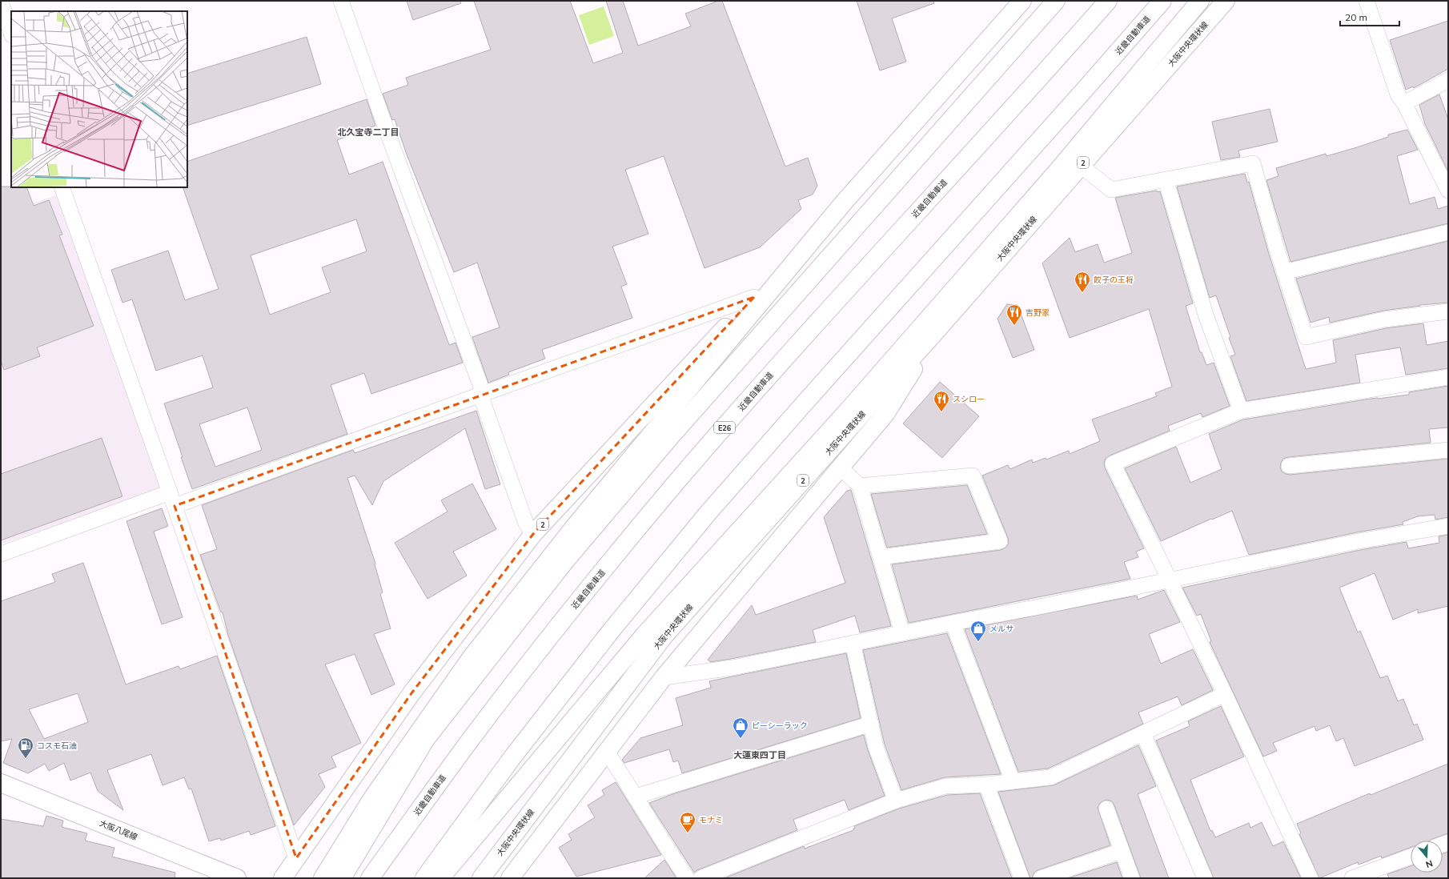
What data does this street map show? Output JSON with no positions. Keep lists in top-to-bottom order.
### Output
{
  "streets": {
    "main road": [
      "近畿自動車道",
      "大阪中央環状線",
      "2",
      "E26",
      "大阪八尾線"
    ]
  },
  "districts": ["北久宝寺二丁目", "大蓮東四丁目"],
  "places": {
    "restaurant": ["餃子の王将", "吉野家", "スシロー"],
    "shop": ["メルサ", "ピーシーラック"],
    "fuel station": ["コスモ石油"],
    "cafe": ["モナミ"]
  },
  "scale_bar": "20 m",
  "north": "bottom"
}
